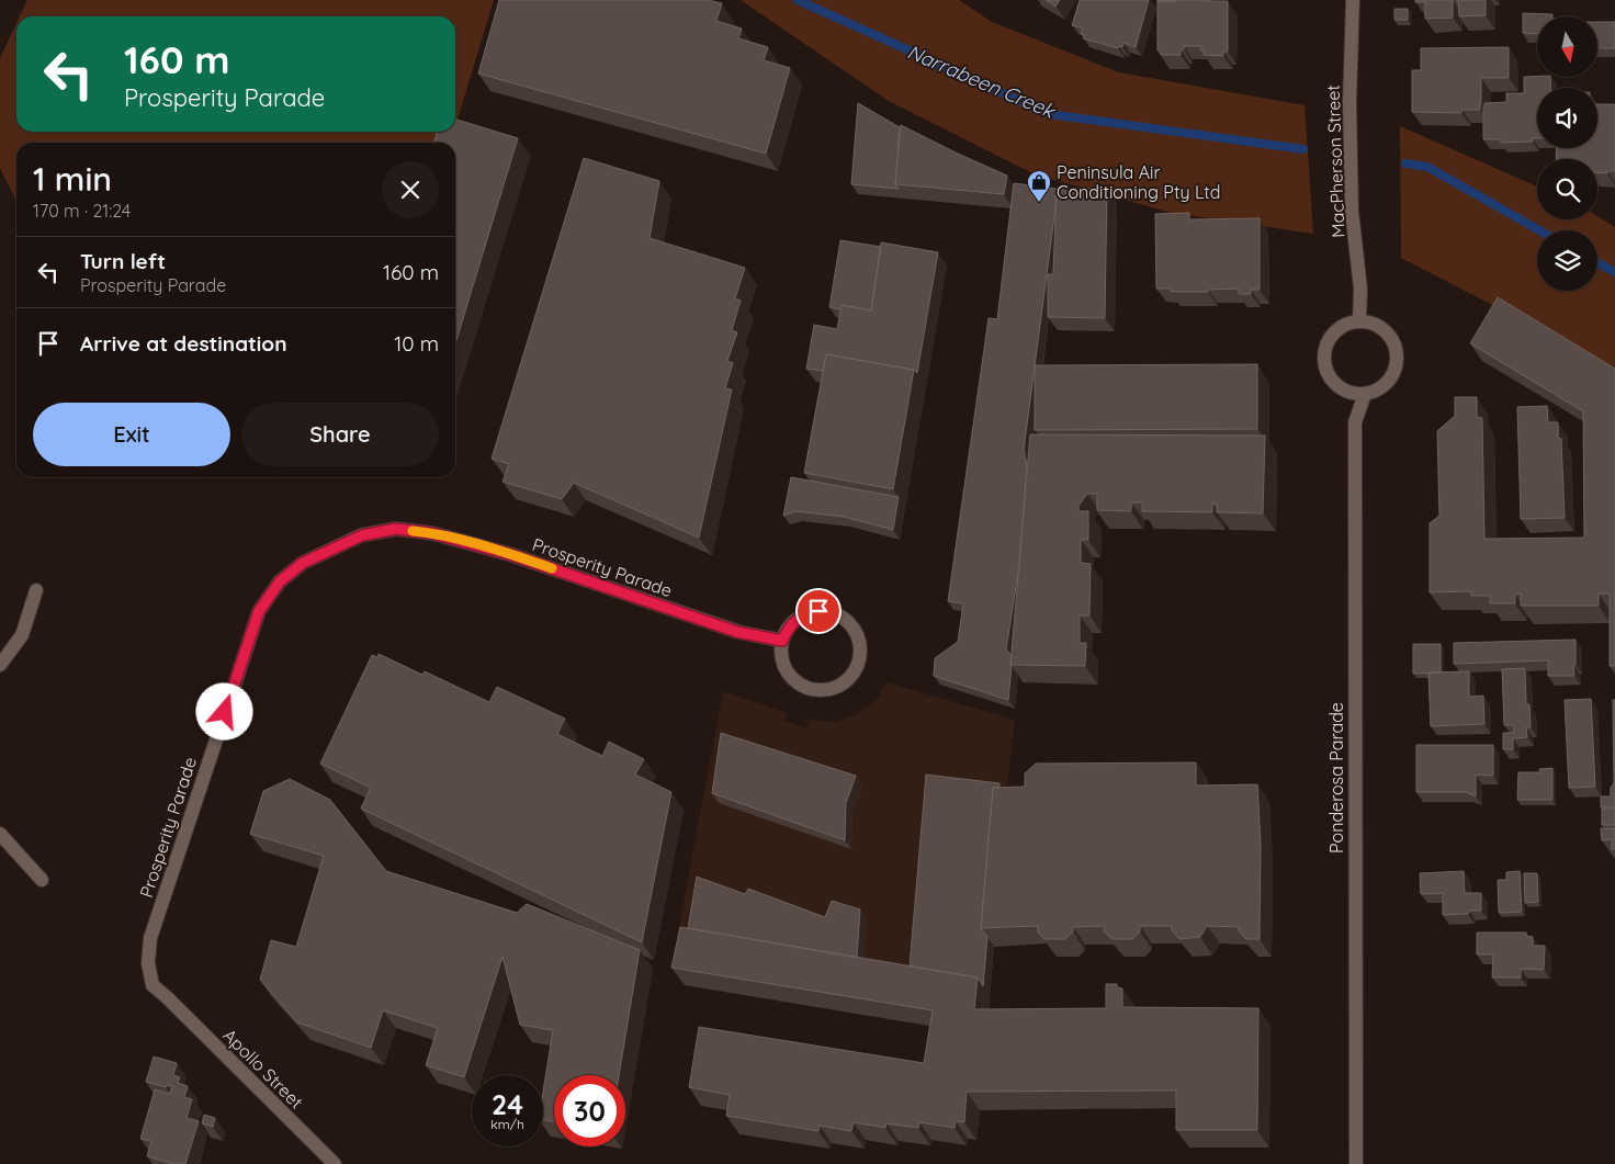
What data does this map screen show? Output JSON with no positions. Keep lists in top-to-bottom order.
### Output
{
  "streets": {
    "street": [
      "MacPherson Street",
      "Prosperity Parade",
      "Ponderosa Parade",
      "Apollo Street"
    ]
  },
  "crossings": [
    ["MacPherson Street", "Ponderosa Parade"],
    ["Prosperity Parade", "Apollo Street"]
  ],
  "water": ["Narrabeen Creek"],
  "places": {
    "shop": ["Peninsula Air Conditioning Pty Ltd"]
  },
  "north": "bottom",
  "page": {
    "turn": ["160 m", "Prosperity Parade"],
    "heading": ["1 min", "170 m · 21:24"],
    "list": [
      {
        "name": "Turn left",
        "note": "Prosperity Parade",
        "value": "160 m"
      },
      {
        "name": "Arrive at destination",
        "value": "10 m"
      }
    ],
    "buttons": ["Exit", "Share"],
    "speed": "24 km/h",
    "limit": "30"
  }
}
